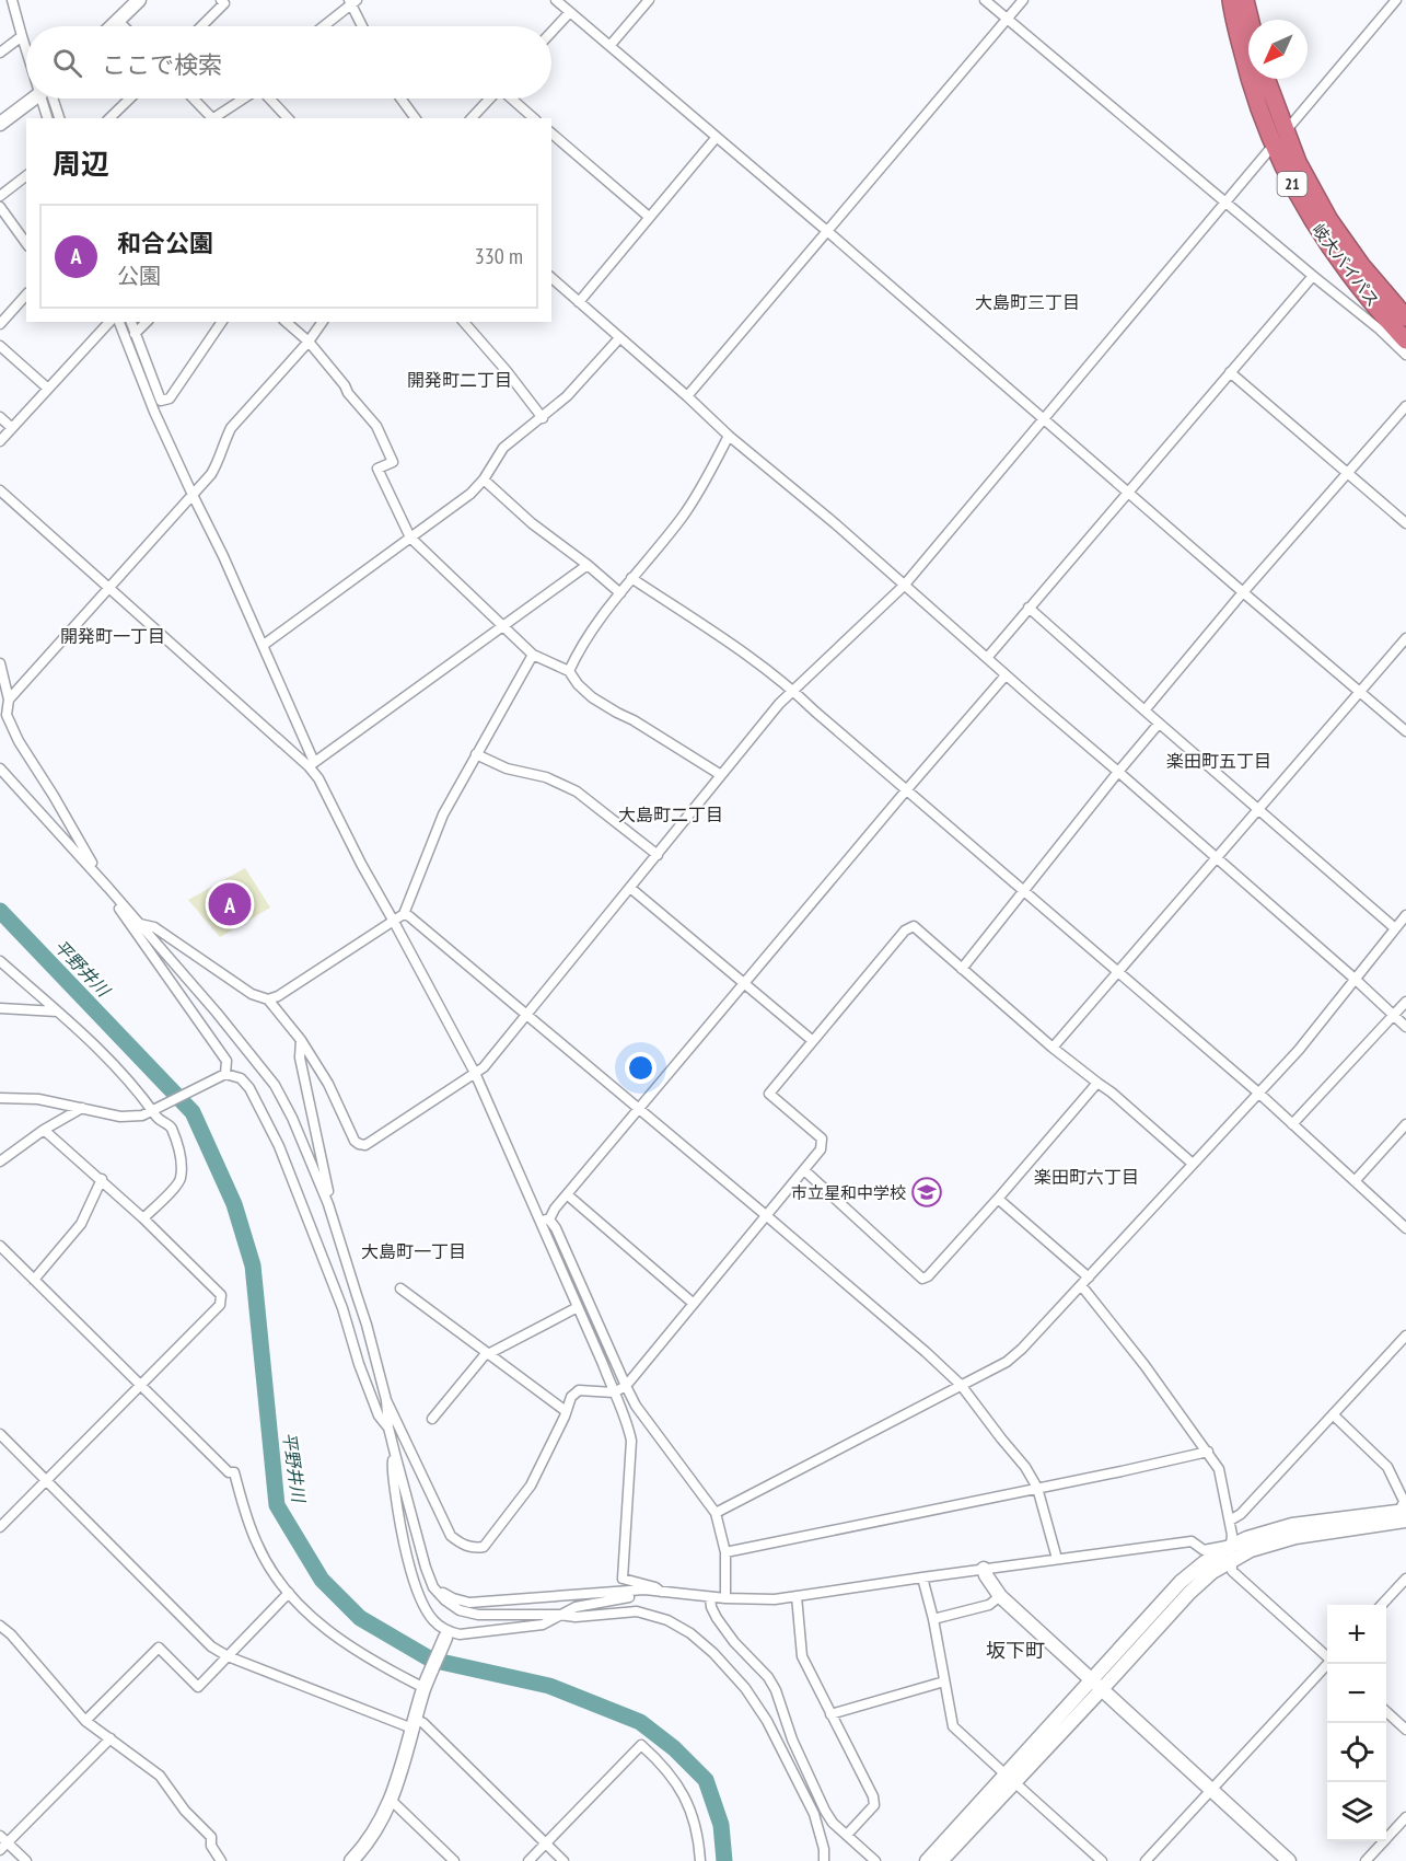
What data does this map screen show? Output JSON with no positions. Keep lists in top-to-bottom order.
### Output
{
  "streets": {
    "highway": ["21", "岐大バイパス"]
  },
  "districts": [
    "大島町三丁目",
    "開発町二丁目",
    "開発町一丁目",
    "楽田町五丁目",
    "大島町二丁目",
    "楽田町六丁目",
    "大島町一丁目",
    "坂下町"
  ],
  "water": ["平野井川"],
  "places": {
    "school or university": ["市立星和中学校"]
  },
  "north": "bottom left",
  "page": {
    "search": "ここで検索",
    "heading": "周辺",
    "list": [
      {
        "mark": "A",
        "name": "和合公園",
        "note": "公園",
        "value": "330 m"
      }
    ],
    "pins": "A",
    "map_buttons": ["+", "−"]
  }
}
